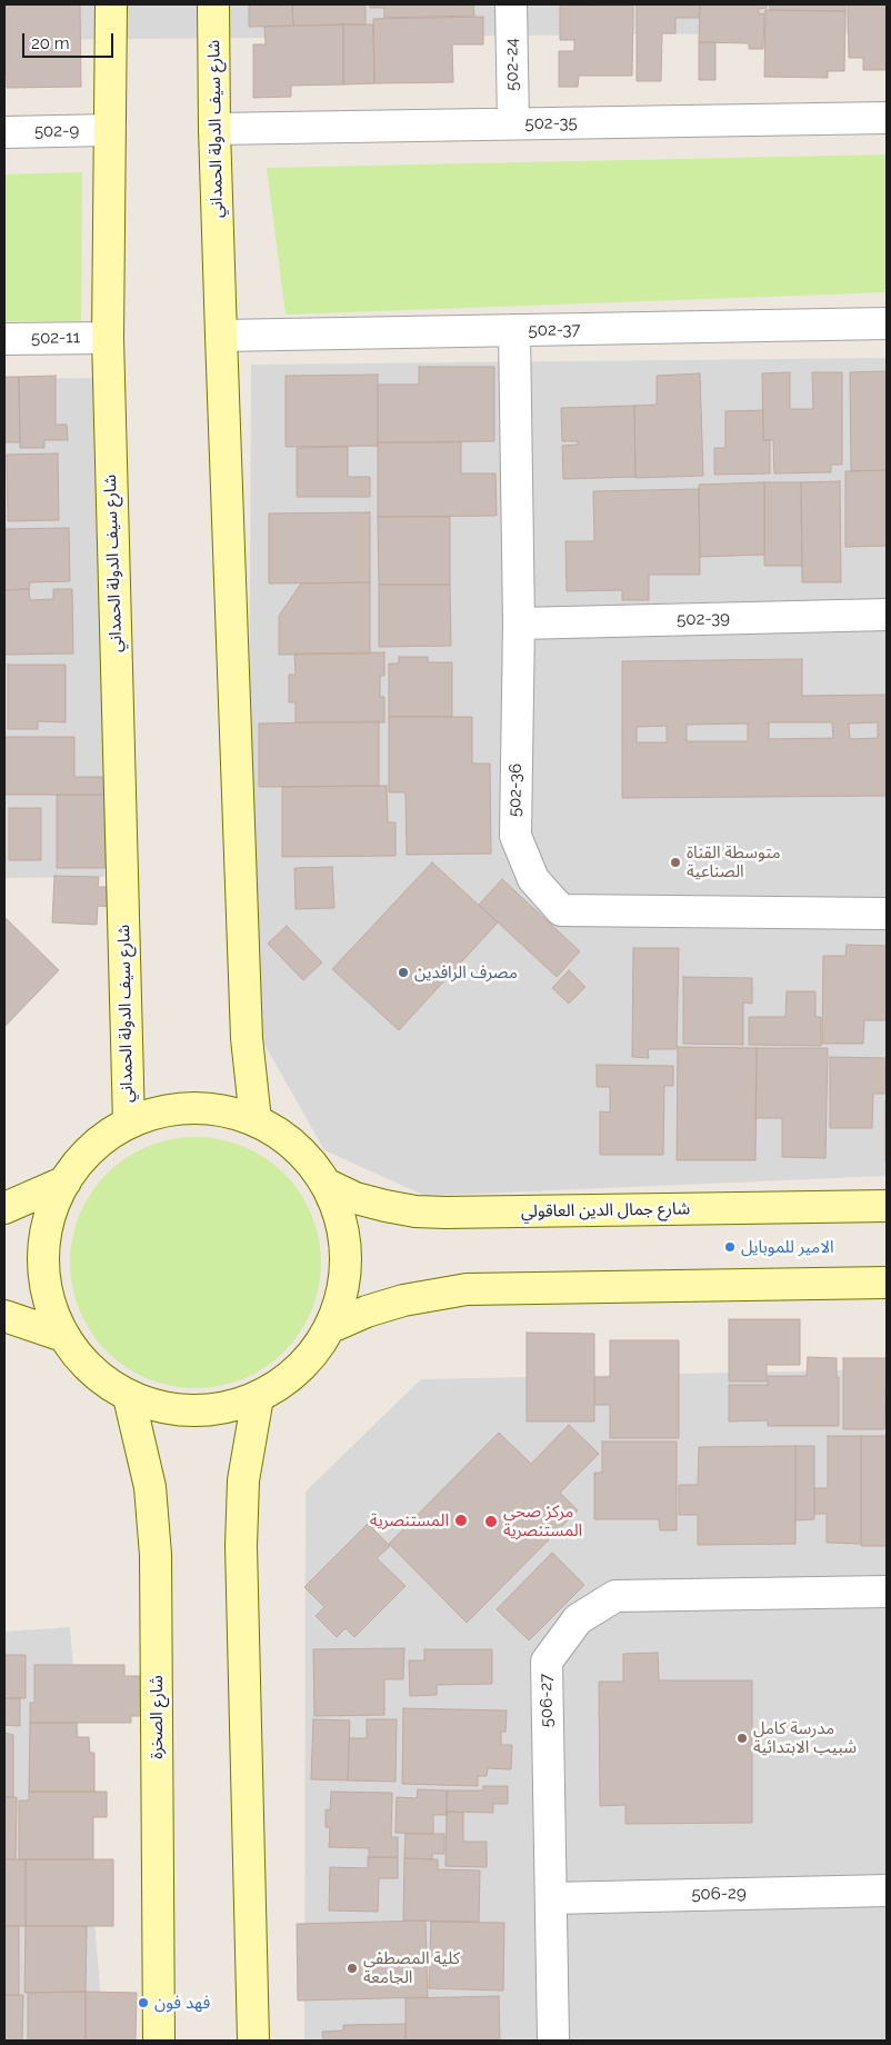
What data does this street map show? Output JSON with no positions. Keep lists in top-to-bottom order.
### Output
{
  "streets": {
    "street": [
      "502-24",
      "502-35",
      "شارع سيف الدولة الحمداني",
      "502-9",
      "502-37",
      "502-11",
      "502-39",
      "502-36",
      "شارع جمال الدين العاقولي",
      "506-27",
      "شارع الصخرة",
      "506-29"
    ]
  },
  "crossings": [
    ["502-24", "502-35"],
    ["502-35", "شارع سيف الدولة الحمداني"],
    ["شارع سيف الدولة الحمداني", "502-9"],
    ["شارع سيف الدولة الحمداني", "502-37"],
    ["شارع سيف الدولة الحمداني", "502-11"],
    ["502-37", "502-36"],
    ["502-39", "502-36"],
    ["506-27", "506-29"]
  ],
  "places": [
    "متوسطة القناة الصناعية",
    "مصرف الرافدين",
    "الامير للموبايل",
    "المستنصرية",
    "مركز صحي المستنصرية",
    "مدرسة كامل شبيب الابتدائية",
    "كلية المصطفى الجامعة",
    "فهد فون"
  ],
  "scale_bar": "20 m"
}
